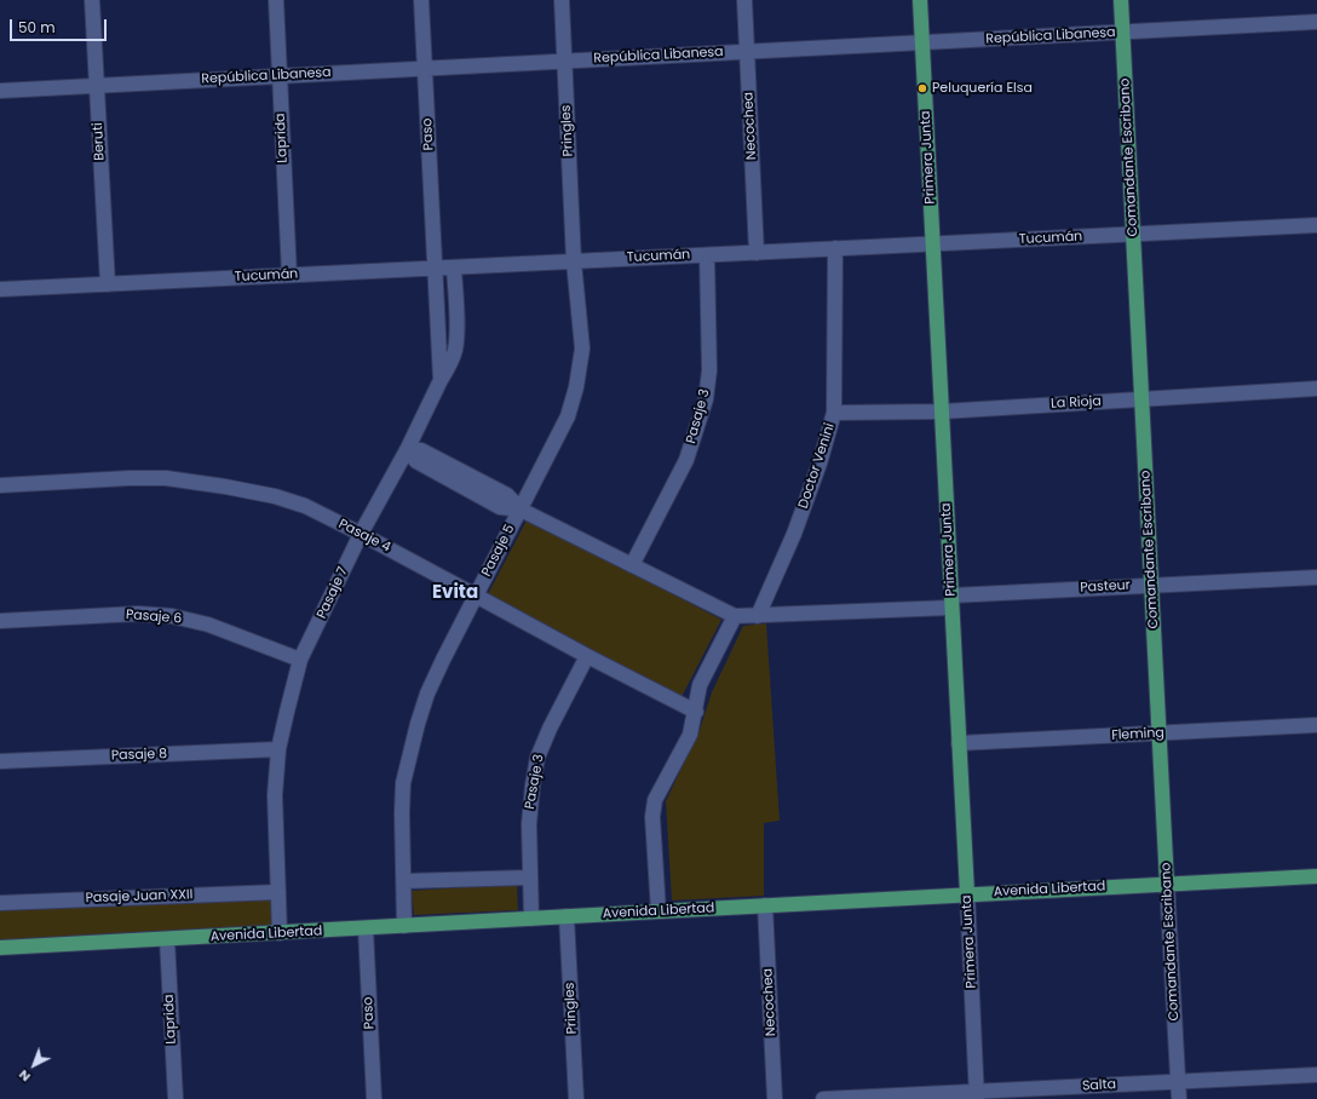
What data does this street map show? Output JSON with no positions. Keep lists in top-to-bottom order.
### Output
{
  "streets": {
    "main road": ["Primera Junta", "Comandante Escribano", "Avenida Libertad"],
    "street": [
      "República Libanesa",
      "Necochea",
      "Pringles",
      "Paso",
      "Laprida",
      "Beruti",
      "Tucumán",
      "La Rioja",
      "Pasaje 3",
      "Doctor Venini",
      "Pasaje 4",
      "Pasaje 5",
      "Pasteur",
      "Pasaje 7",
      "Pasaje 6",
      "Fleming",
      "Pasaje 8",
      "Pasaje Juan XXII",
      "Salta"
    ]
  },
  "crossings": [
    ["República Libanesa", "Necochea"],
    ["República Libanesa", "Pringles"],
    ["República Libanesa", "Paso"],
    ["República Libanesa", "Laprida"],
    ["República Libanesa", "Beruti"],
    ["República Libanesa", "Primera Junta"],
    ["República Libanesa", "Comandante Escribano"],
    ["Necochea", "Tucumán"],
    ["Necochea", "Avenida Libertad"],
    ["Pringles", "Tucumán"],
    ["Pringles", "Pasaje 5"],
    ["Pringles", "Avenida Libertad"],
    ["Paso", "Tucumán"],
    ["Paso", "Pasaje 7"],
    ["Paso", "Avenida Libertad"],
    ["Laprida", "Tucumán"],
    ["Laprida", "Avenida Libertad"],
    ["Beruti", "Tucumán"],
    ["Primera Junta", "Tucumán"],
    ["Primera Junta", "La Rioja"],
    ["Primera Junta", "Pasteur"],
    ["Primera Junta", "Fleming"],
    ["Primera Junta", "Avenida Libertad"],
    ["Primera Junta", "Salta"],
    ["Comandante Escribano", "Tucumán"],
    ["Comandante Escribano", "La Rioja"],
    ["Comandante Escribano", "Pasteur"],
    ["Comandante Escribano", "Fleming"],
    ["Comandante Escribano", "Avenida Libertad"],
    ["Comandante Escribano", "Salta"],
    ["Tucumán", "Pasaje 3"],
    ["Tucumán", "Doctor Venini"],
    ["Tucumán", "Pasaje 5"],
    ["Tucumán", "Pasaje 7"],
    ["La Rioja", "Doctor Venini"],
    ["Pasaje 3", "Pasaje 4"],
    ["Pasaje 3", "Avenida Libertad"],
    ["Doctor Venini", "Pasteur"],
    ["Pasaje 4", "Pasaje 5"],
    ["Pasaje 4", "Pasaje 7"],
    ["Pasaje 5", "Avenida Libertad"],
    ["Pasaje 7", "Pasaje 6"],
    ["Pasaje 7", "Pasaje 8"],
    ["Pasaje 7", "Avenida Libertad"],
    ["Pasaje 7", "Pasaje Juan XXII"]
  ],
  "districts": ["Evita"],
  "places": ["Peluquería Elsa"],
  "scale_bar": "50 m",
  "north": "bottom left"
}
